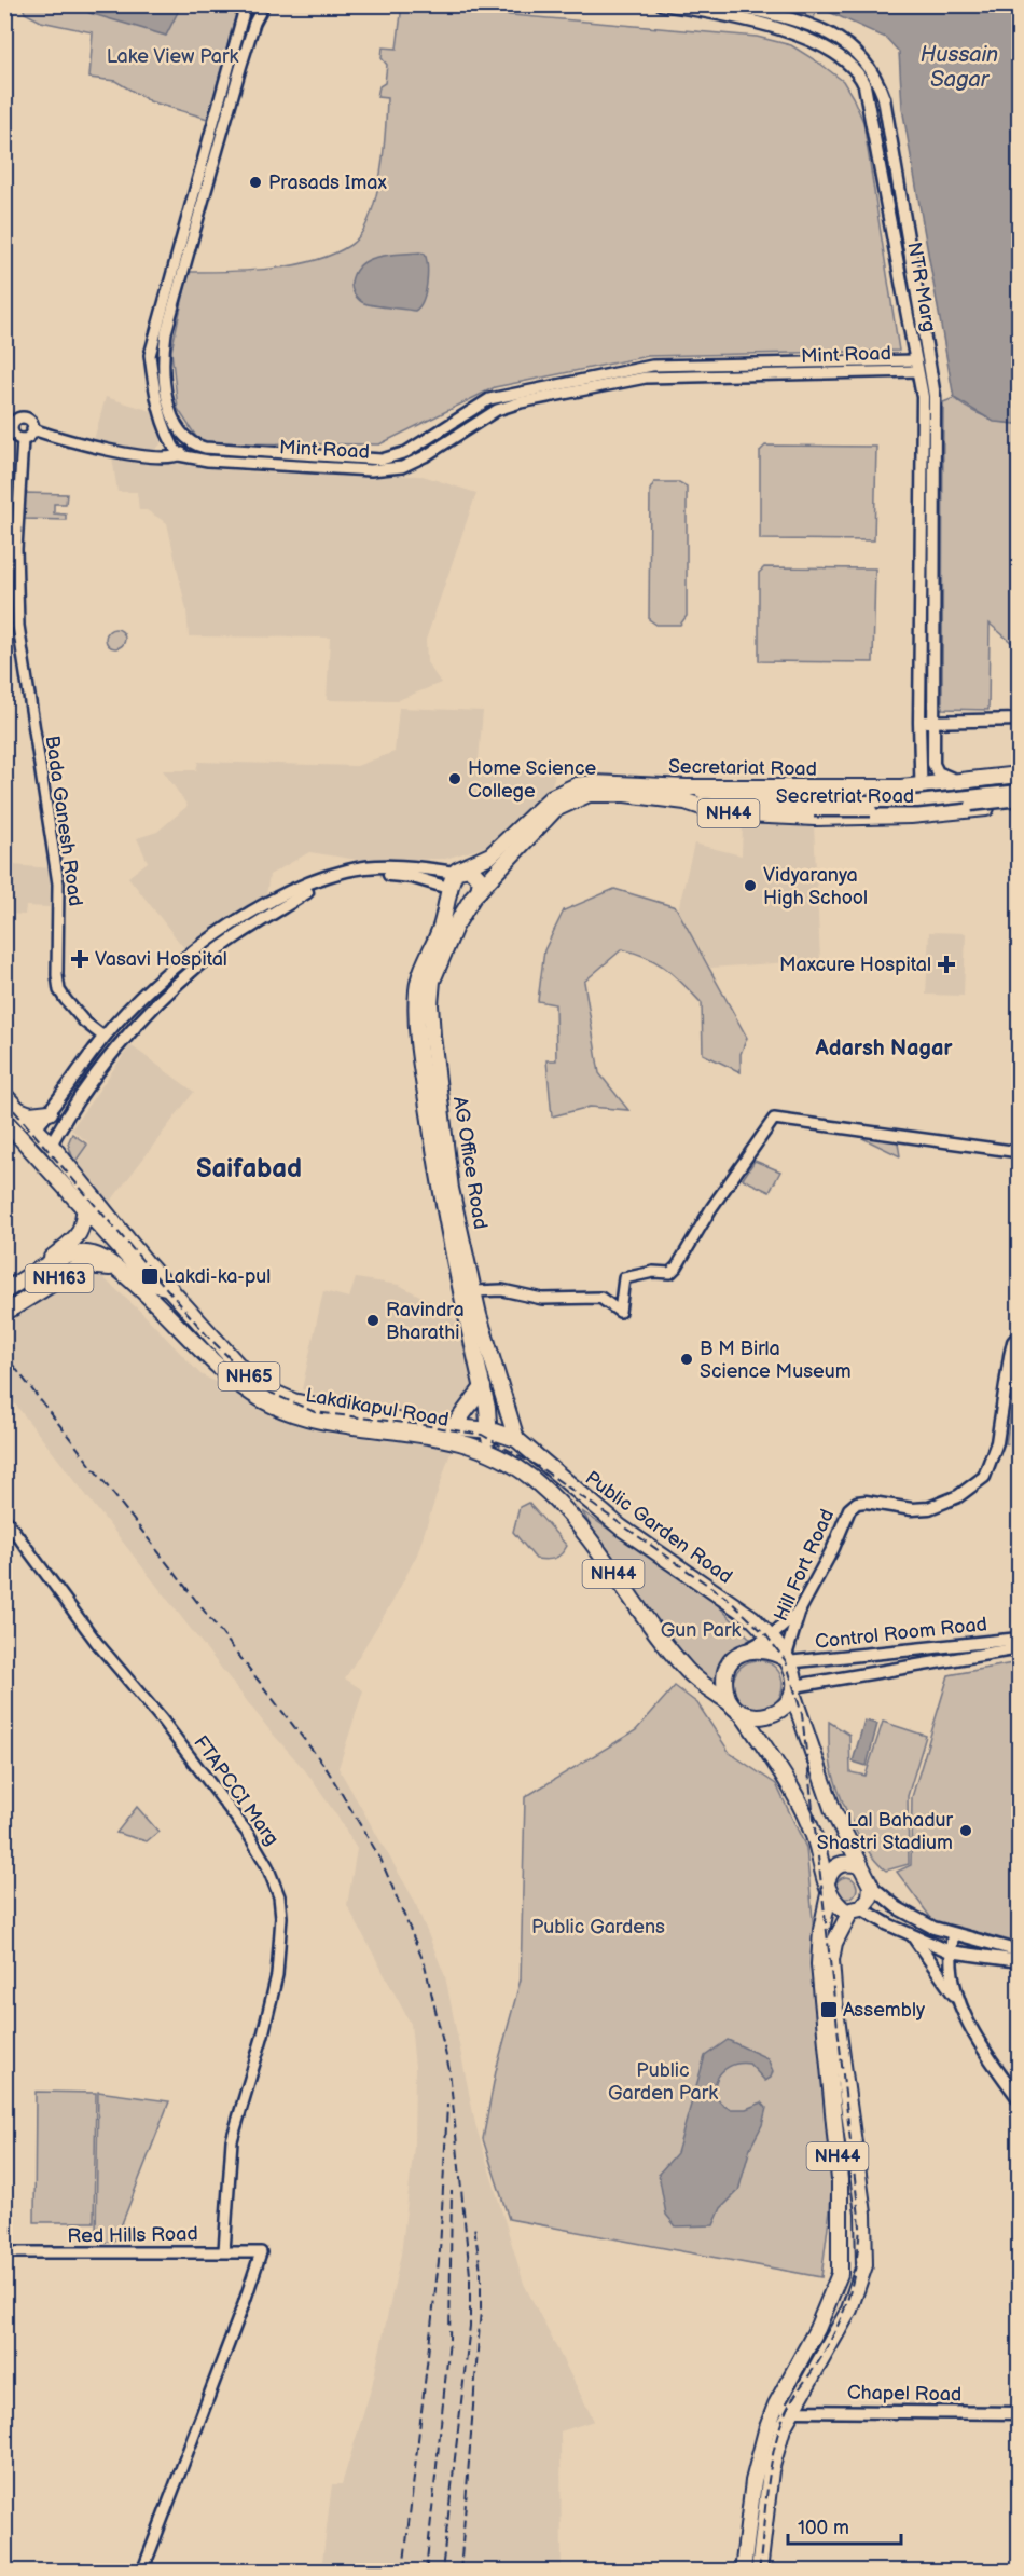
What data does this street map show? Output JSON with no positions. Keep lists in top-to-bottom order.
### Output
{
  "streets": {
    "highway": [
      "Secretariat Road",
      "Secretriat Road",
      "NH44",
      "AG Office Road",
      "NH163",
      "NH65",
      "Lakdikapul Road",
      "Public Garden Road"
    ],
    "main road": [
      "NTR Marg",
      "Hill Fort Road",
      "Control Room Road",
      "Chapel Road"
    ],
    "street": [
      "Mint Road",
      "Bada Ganesh Road",
      "FTAPCCI Marg",
      "Red Hills Road"
    ]
  },
  "crossings": [
    ["NTR Marg", "Mint Road"],
    ["NTR Marg", "Secretariat Road"],
    ["NTR Marg", "Secretriat Road"],
    ["Mint Road", "Bada Ganesh Road"],
    ["Secretariat Road", "Secretriat Road"],
    ["Secretariat Road", "NH44"],
    ["Secretriat Road", "NH44"],
    ["Secretriat Road", "AG Office Road"],
    ["NH44", "AG Office Road"],
    ["NH44", "Lakdikapul Road"],
    ["NH44", "Public Garden Road"],
    ["NH44", "Hill Fort Road"],
    ["NH44", "Control Room Road"],
    ["NH44", "Chapel Road"],
    ["AG Office Road", "NH65"],
    ["AG Office Road", "Lakdikapul Road"],
    ["AG Office Road", "Public Garden Road"],
    ["NH163", "Lakdikapul Road"],
    ["NH65", "Lakdikapul Road"],
    ["NH65", "Public Garden Road"],
    ["Hill Fort Road", "Control Room Road"],
    ["FTAPCCI Marg", "Red Hills Road"]
  ],
  "districts": ["Adarsh Nagar", "Saifabad"],
  "water": ["Hussain Sagar"],
  "parks": [
    "Lake View Park",
    "Gun Park",
    "Public Gardens",
    "Public Garden Park"
  ],
  "places": {
    "other": [
      "Prasads Imax",
      "Home Science College",
      "Vidyaranya High School",
      "Ravindra Bharathi",
      "B M Birla Science Museum",
      "Lal Bahadur Shastri Stadium"
    ],
    "health": ["Vasavi Hospital", "Maxcure Hospital"],
    "transit": ["Lakdi-ka-pul", "Assembly"]
  },
  "scale_bar": "100 m"
}
